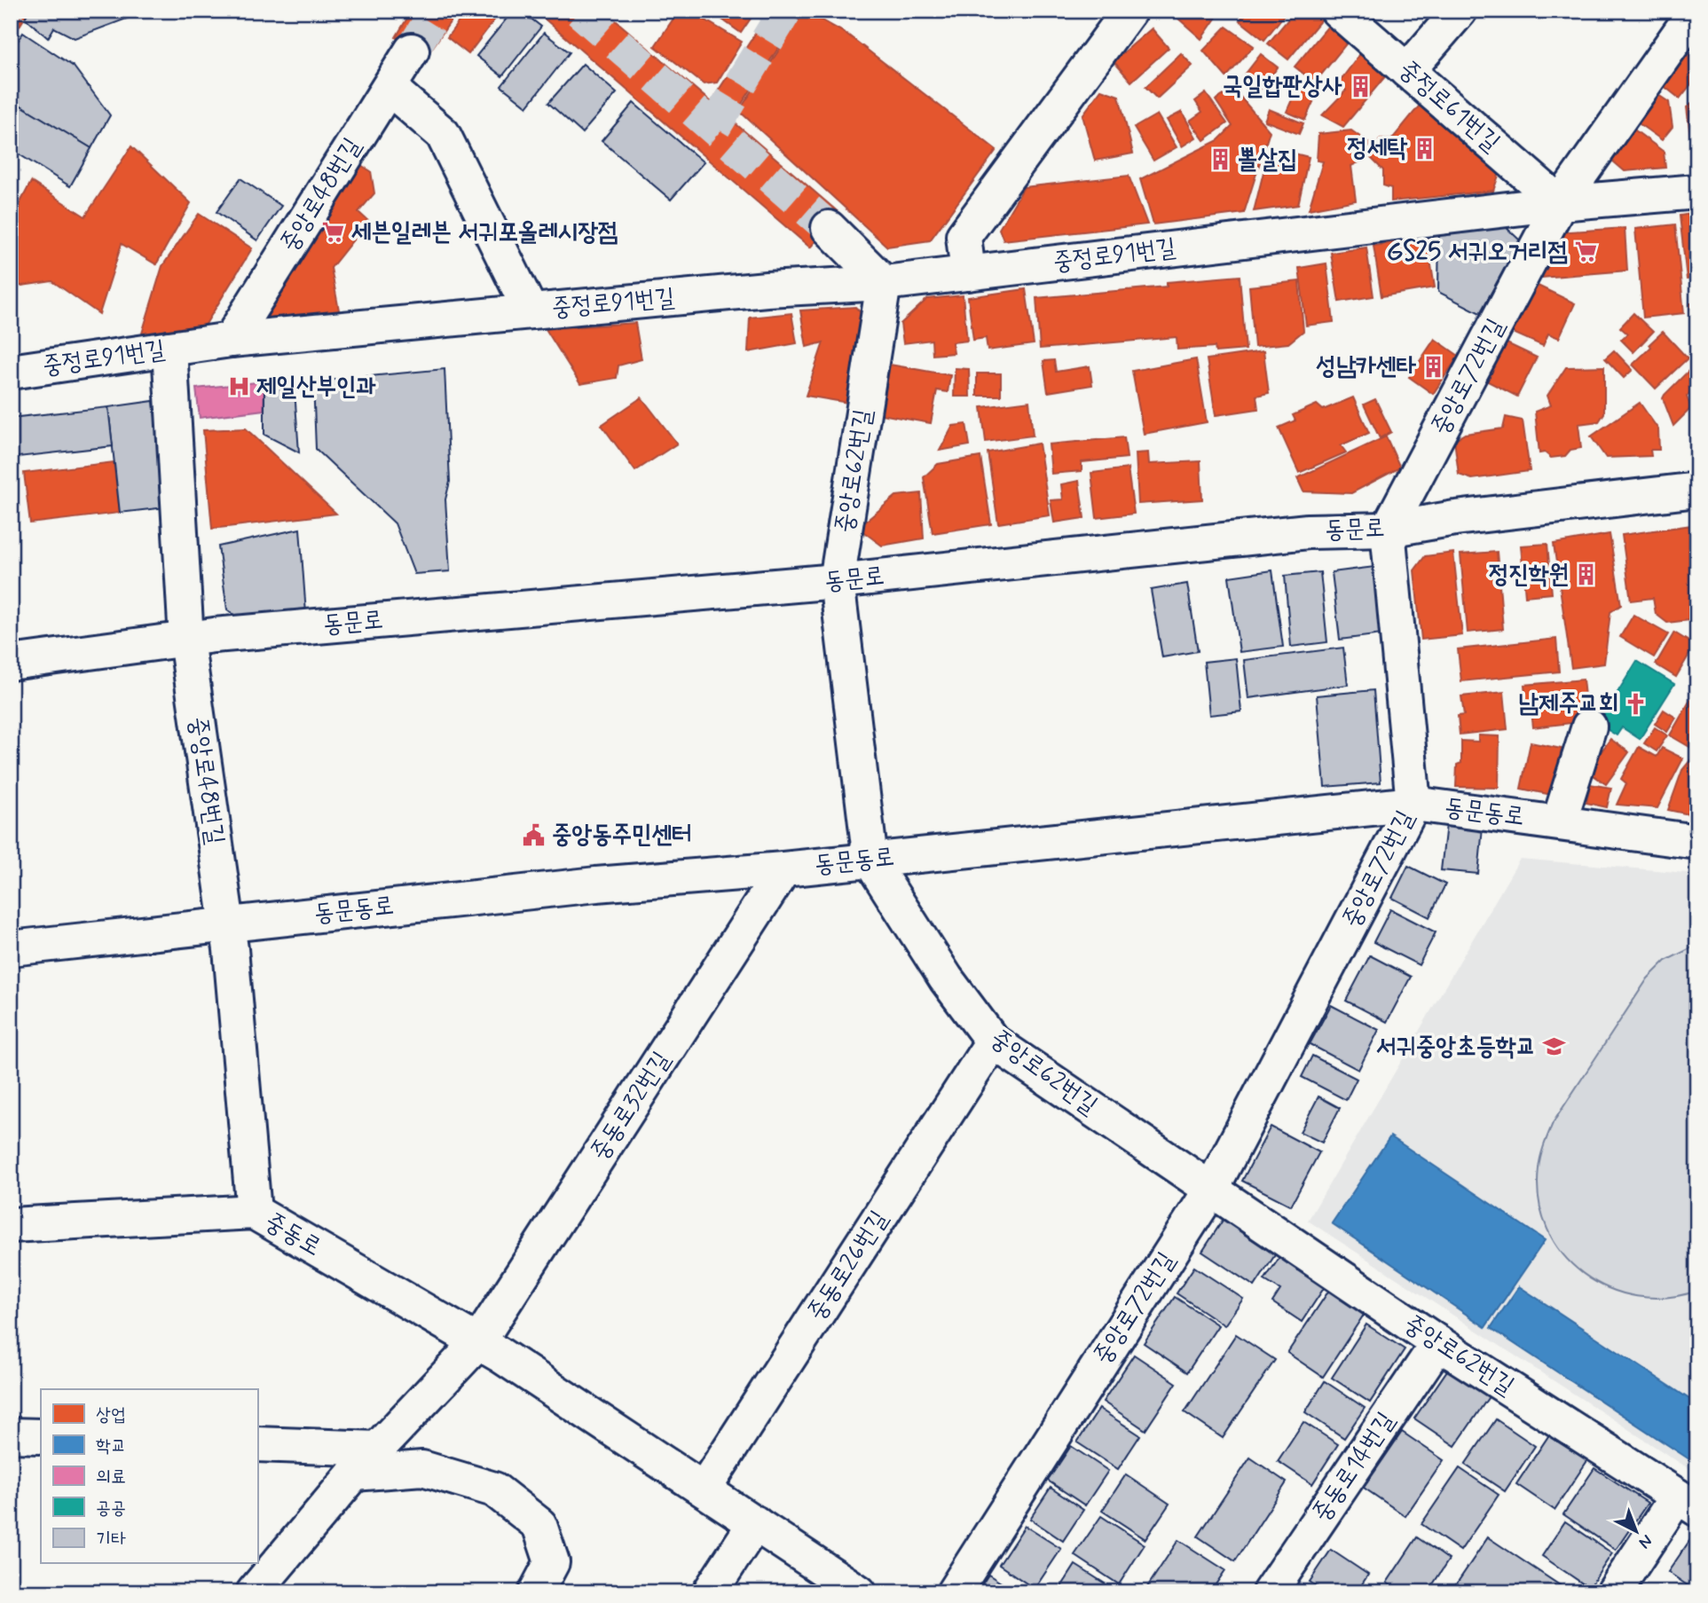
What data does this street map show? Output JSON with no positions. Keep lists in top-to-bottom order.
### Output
{
  "streets": {
    "street": [
      "중정로61번길",
      "중앙로48번길",
      "중정로91번길",
      "중앙로72번길",
      "중앙로62번길",
      "동문로",
      "동문동로",
      "중동로32번길",
      "중동로",
      "중동로26번길",
      "중동로14번길"
    ]
  },
  "crossings": [
    ["중정로61번길", "중정로91번길"],
    ["중정로61번길", "중앙로72번길"],
    ["중앙로48번길", "중정로91번길"],
    ["중앙로48번길", "동문로"],
    ["중앙로48번길", "동문동로"],
    ["중앙로48번길", "중동로"],
    ["중정로91번길", "중앙로72번길"],
    ["중정로91번길", "중앙로62번길"],
    ["중앙로72번길", "중앙로62번길"],
    ["중앙로72번길", "동문로"],
    ["중앙로72번길", "동문동로"],
    ["중앙로62번길", "동문로"],
    ["중앙로62번길", "동문동로"],
    ["중앙로62번길", "중동로26번길"],
    ["중앙로62번길", "중동로14번길"],
    ["동문동로", "중동로32번길"],
    ["중동로32번길", "중동로"],
    ["중동로", "중동로26번길"]
  ],
  "places": {
    "building": [
      "국일합판상사",
      "정세탁",
      "뽈살집",
      "성남카센타",
      "정진학원"
    ],
    "supermarket": ["세븐일레븐 서귀포올레시장점", "GS25 서귀오거리점"],
    "hospital": ["제일산부인과"],
    "church": ["남제주교회"],
    "public building": ["중앙동주민센터"],
    "school or university": ["서귀중앙초등학교"]
  },
  "legend": [
    "상업",
    "학교",
    "의료",
    "공공",
    "기타"
  ],
  "north": "bottom right"
}
